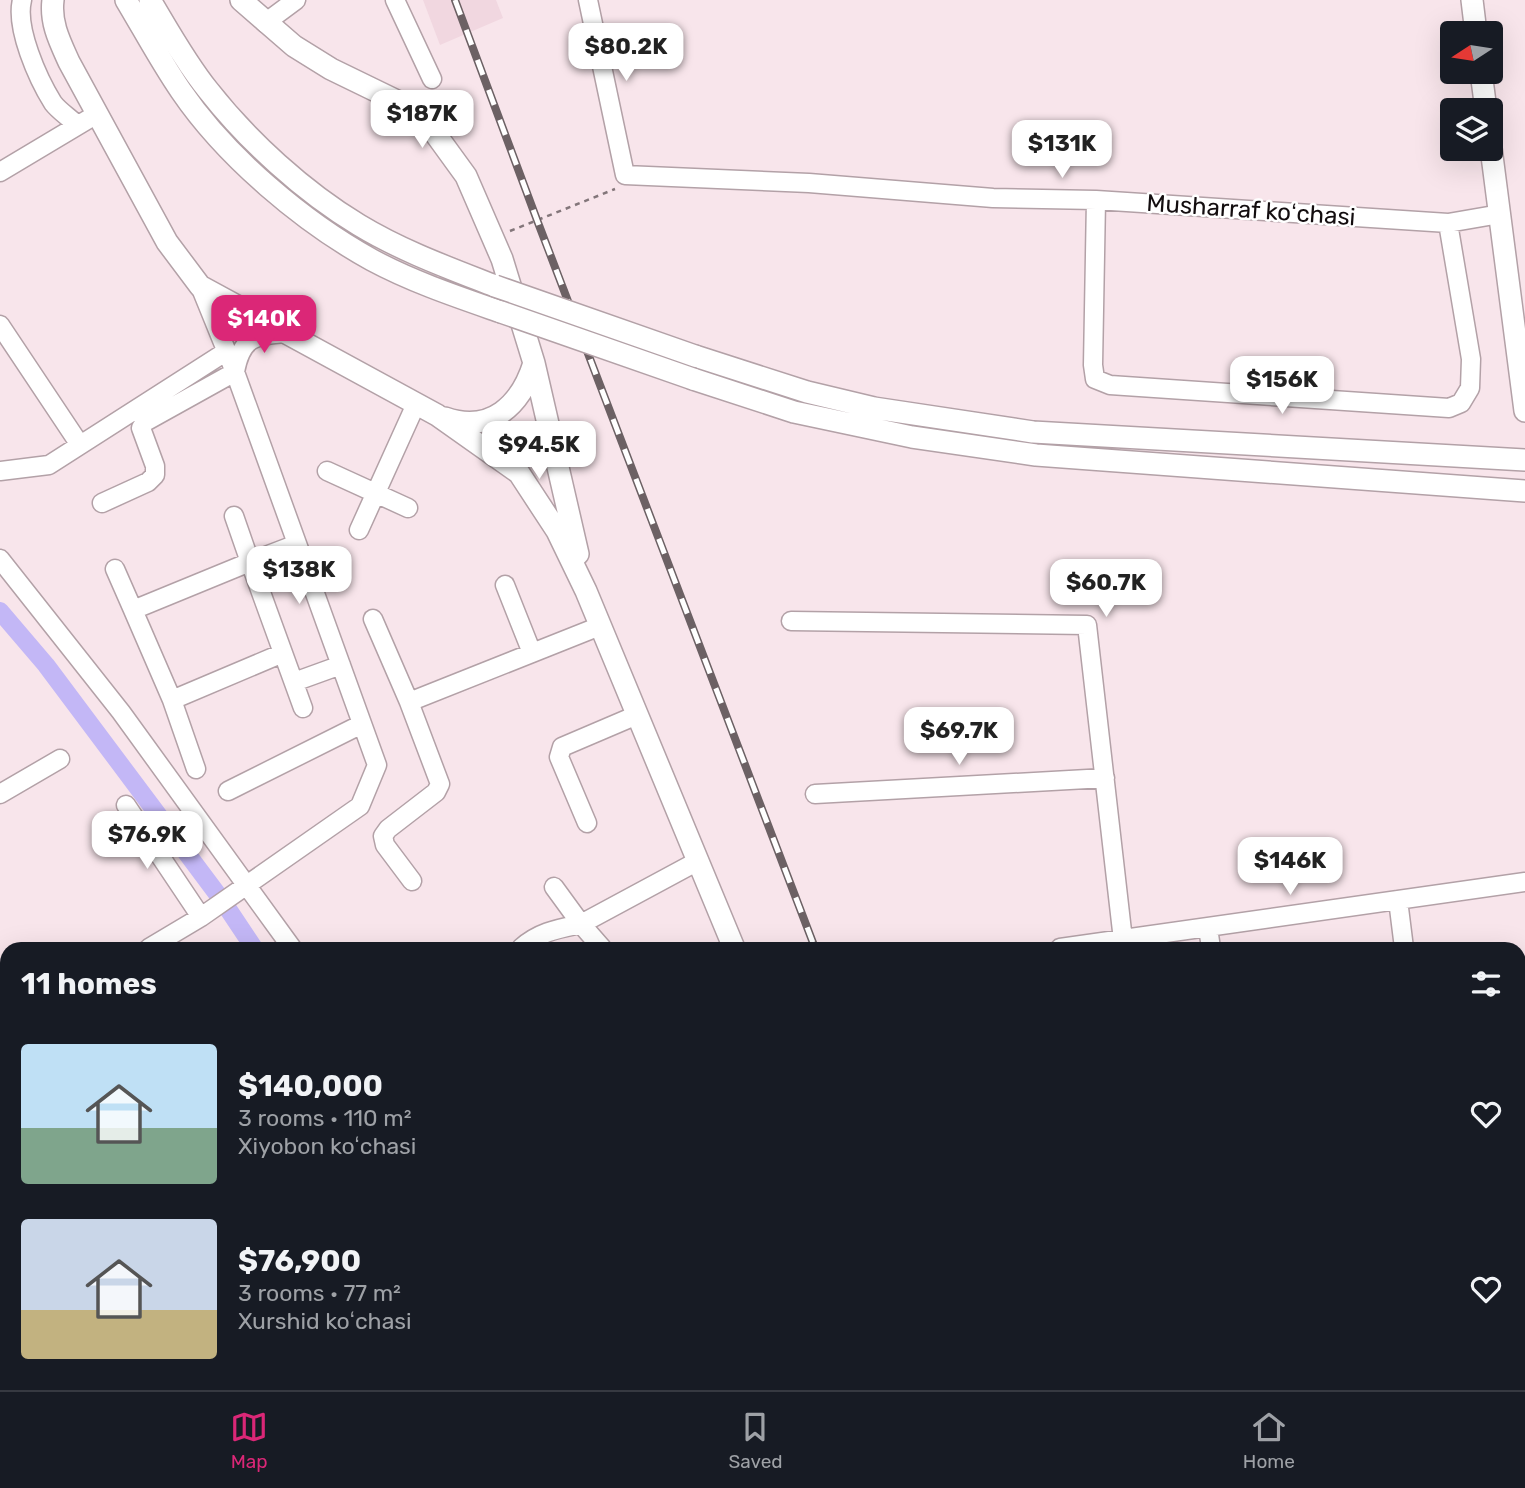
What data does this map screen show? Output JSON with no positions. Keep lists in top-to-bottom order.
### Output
{
  "streets": {
    "street": ["Musharraf koʻchasi"]
  },
  "north": "left",
  "page": {
    "price": [
      "$80.2K",
      "$187K",
      "$131K",
      "$140K",
      "$156K",
      "$94.5K",
      "$138K",
      "$60.7K",
      "$69.7K",
      "$76.9K",
      "$146K"
    ],
    "heading": "11 homes",
    "list": [
      {
        "name": "$140,000",
        "note": "3 rooms · 110 m² · Xiyobon koʻchasi"
      },
      {
        "name": "$76,900",
        "note": "3 rooms · 77 m² · Xurshid koʻchasi"
      }
    ],
    "tabs": ["Map", "Saved", "Home"]
  }
}
